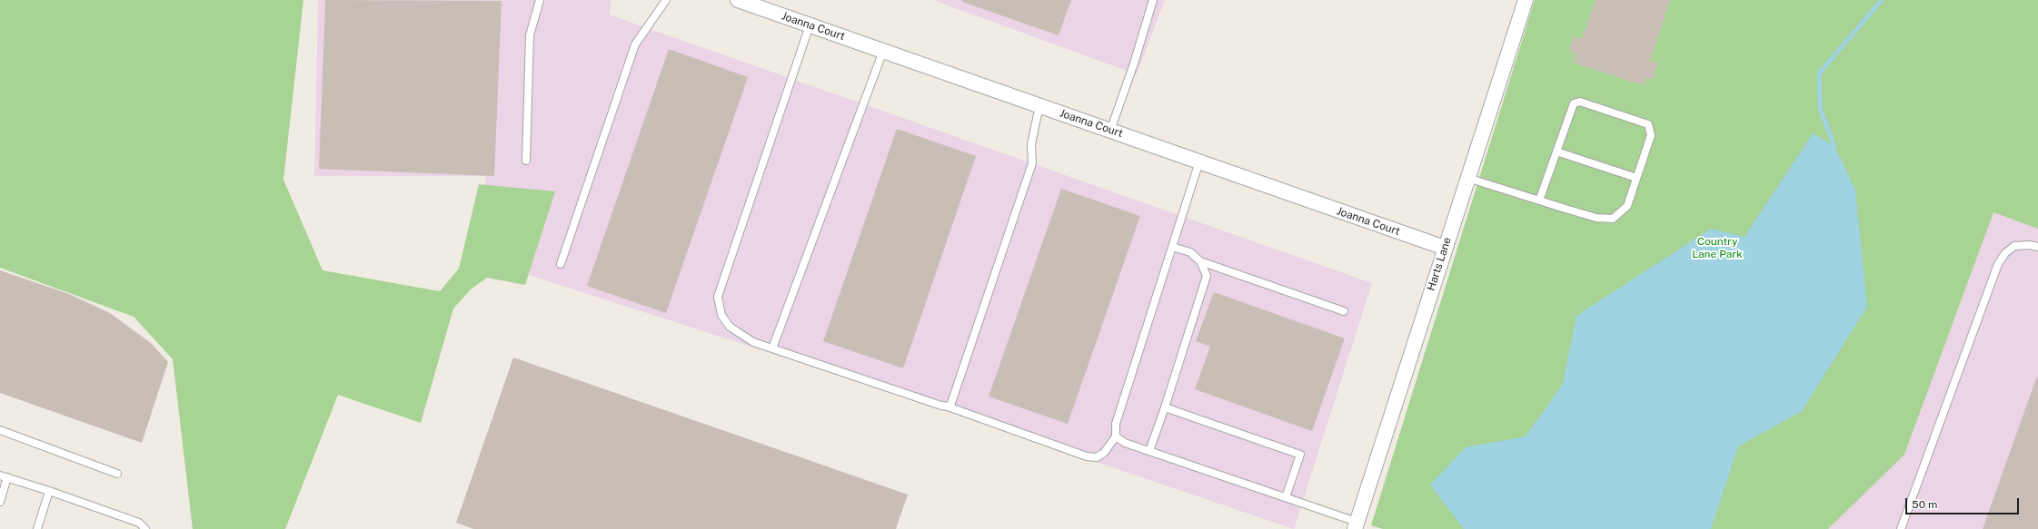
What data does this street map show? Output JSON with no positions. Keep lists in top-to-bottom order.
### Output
{
  "streets": {
    "street": ["Joanna Court", "Harts Lane"]
  },
  "crossings": [
    ["Joanna Court", "Harts Lane"]
  ],
  "parks": ["Country Lane Park"],
  "scale_bar": "50 m"
}
